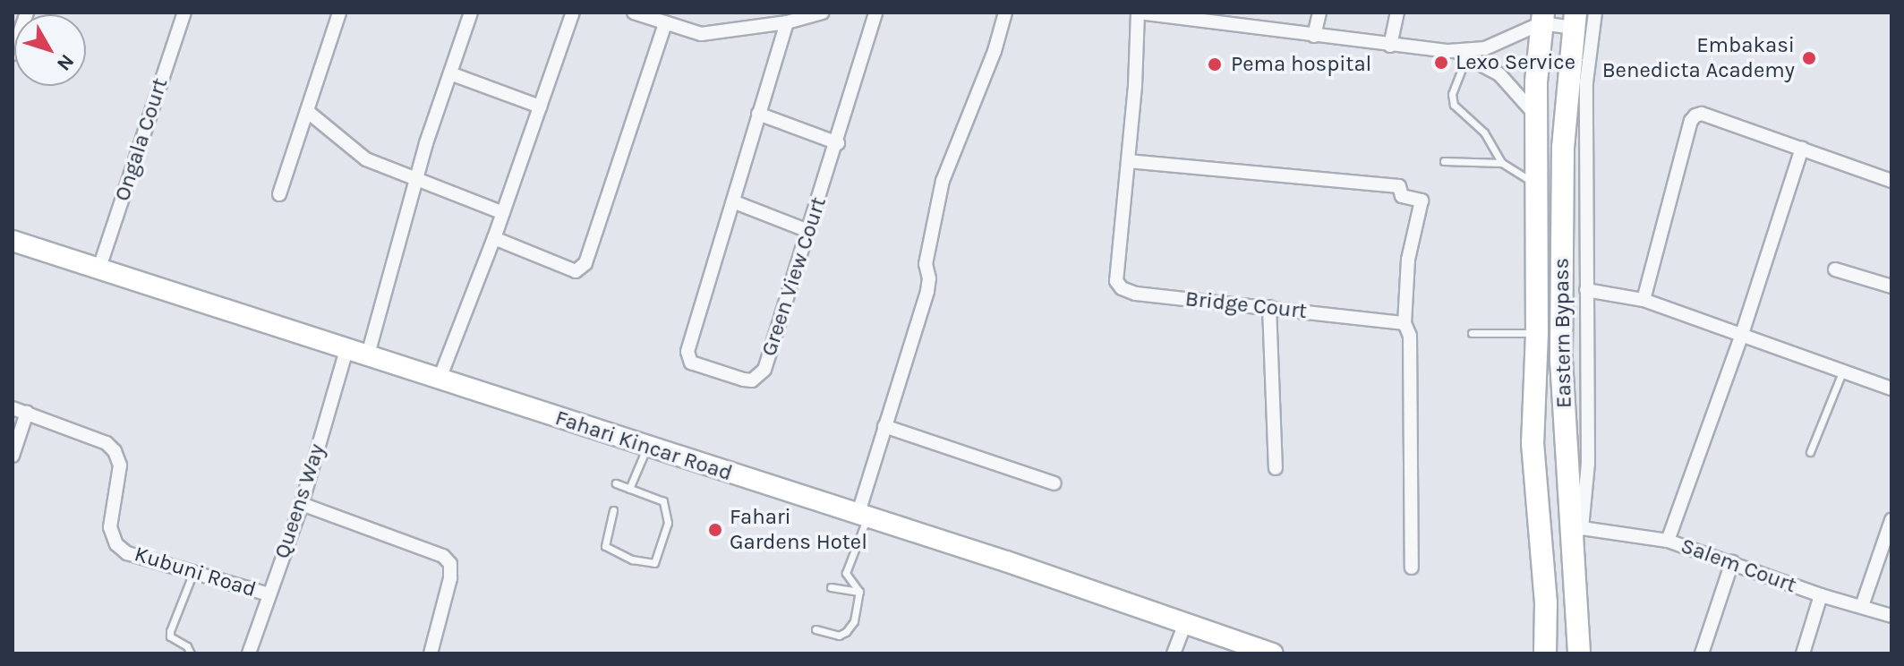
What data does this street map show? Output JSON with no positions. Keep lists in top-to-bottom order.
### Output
{
  "streets": {
    "main road": ["Eastern Bypass"],
    "street": [
      "Ongala Court",
      "Green View Court",
      "Bridge Court",
      "Fahari Kincar Road",
      "Queens Way",
      "Salem Court",
      "Kubuni Road"
    ]
  },
  "crossings": [
    ["Ongala Court", "Fahari Kincar Road"],
    ["Eastern Bypass", "Salem Court"],
    ["Fahari Kincar Road", "Queens Way"],
    ["Queens Way", "Kubuni Road"]
  ],
  "places": [
    "Embakasi Benedicta Academy",
    "Lexo Service",
    "Pema hospital",
    "Fahari Gardens Hotel"
  ],
  "north": "bottom right"
}
